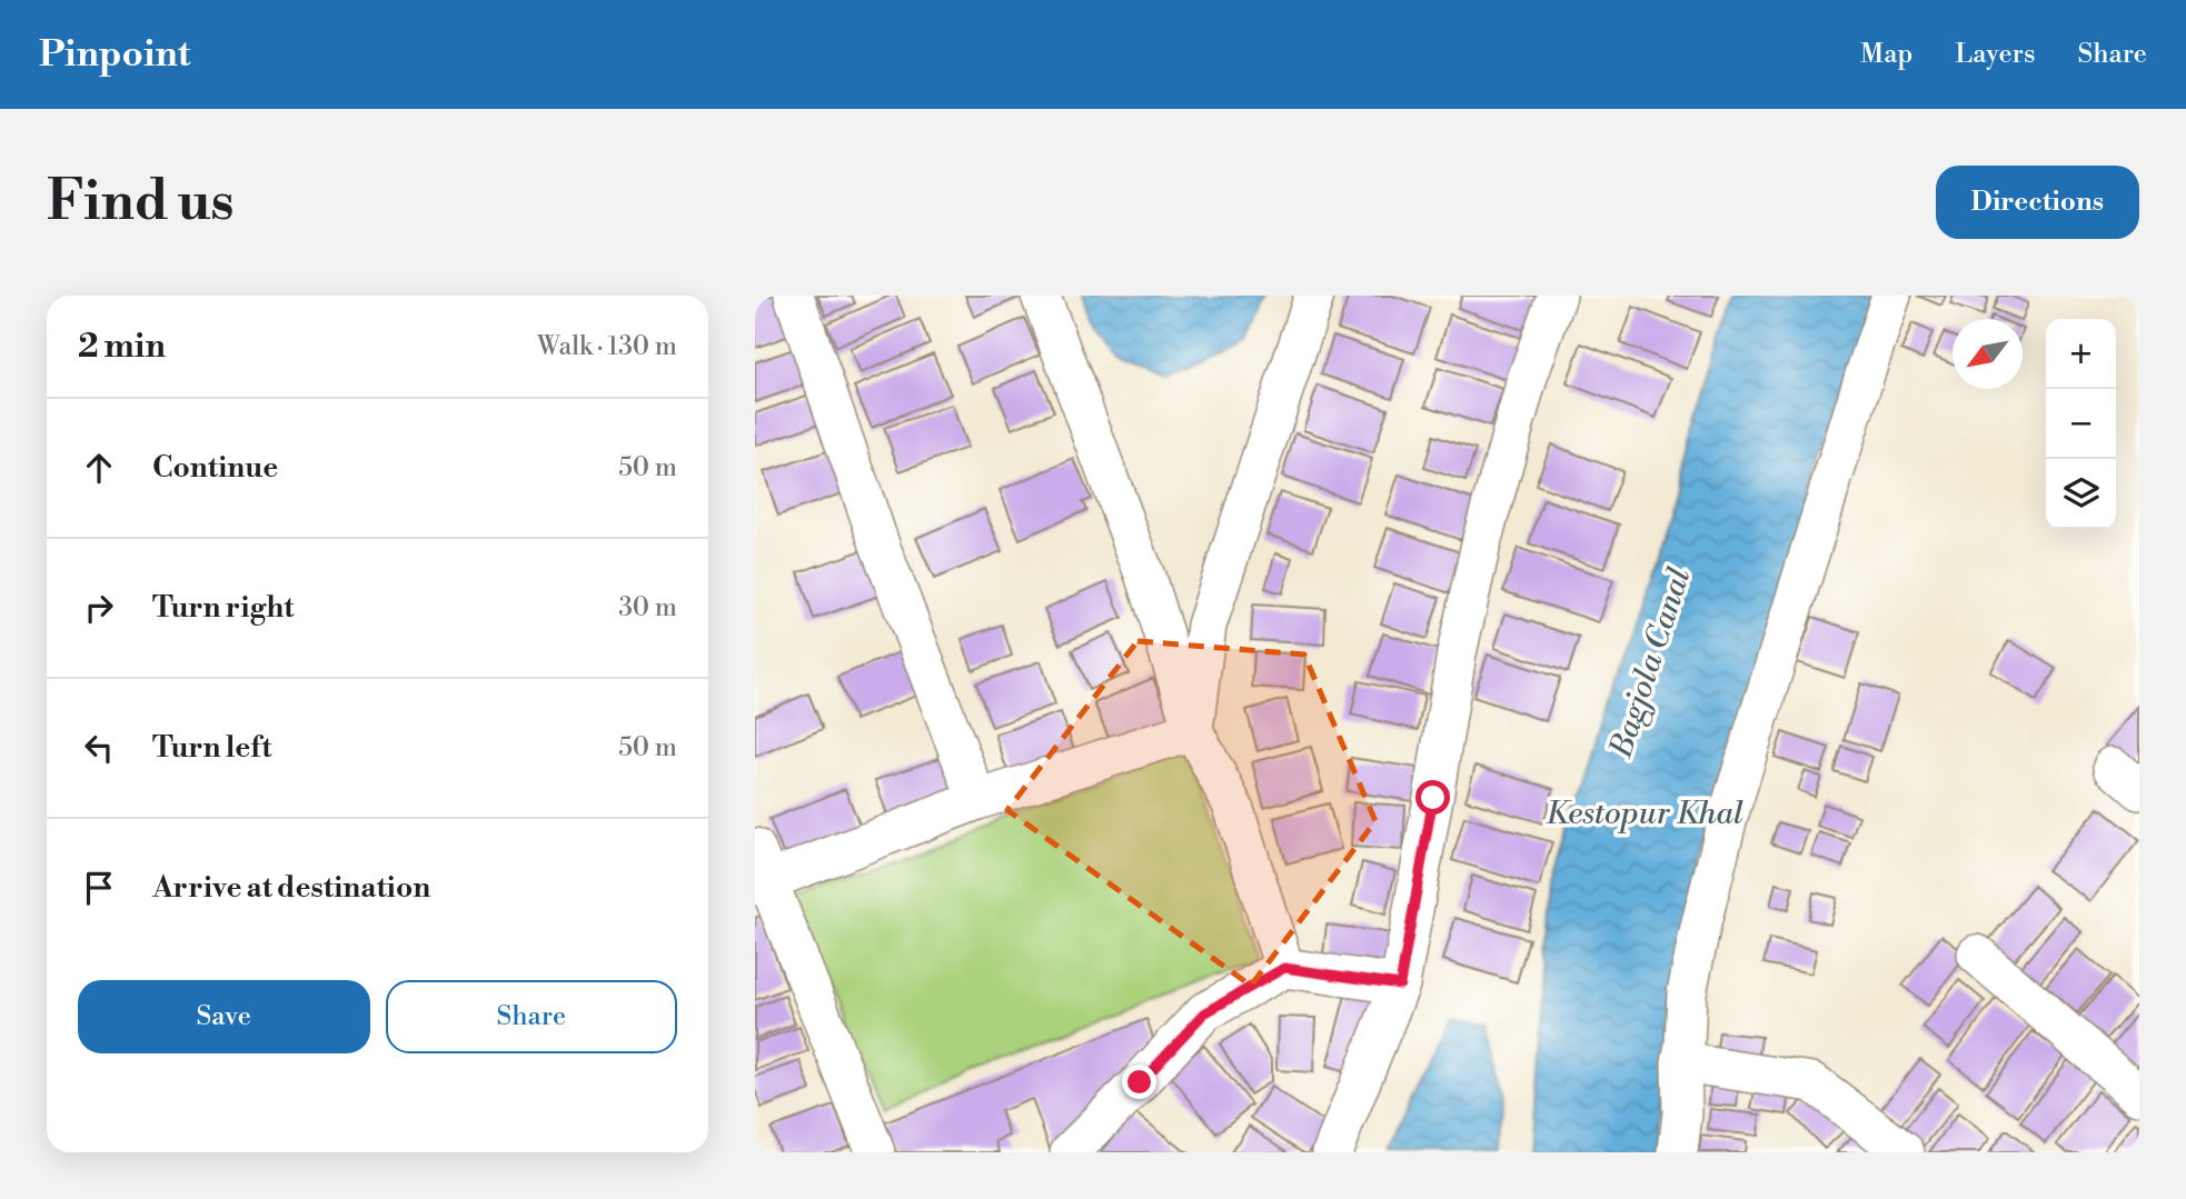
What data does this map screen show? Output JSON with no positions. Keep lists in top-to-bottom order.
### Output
{
  "water": ["Bagjola Canal", "Kestopur Khal"],
  "north": "bottom left",
  "page": {
    "header": "Pinpoint",
    "nav": ["Map", "Layers", "Share"],
    "buttons": [
      "Directions",
      ["Save", "Share"]
    ],
    "title": "Find us",
    "heading": ["2 min", "Walk · 130 m"],
    "map_buttons": ["+", "−"],
    "list": [
      ["Continue", "50 m"],
      ["Turn right", "30 m"],
      ["Turn left", "50 m"],
      "Arrive at destination"
    ]
  }
}
